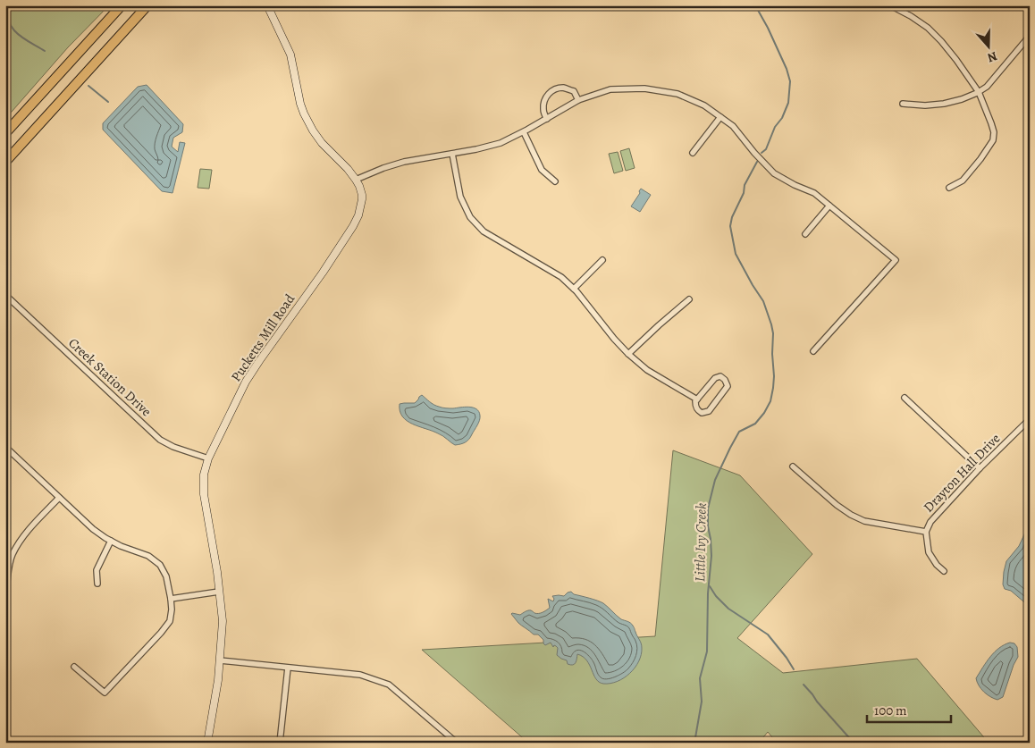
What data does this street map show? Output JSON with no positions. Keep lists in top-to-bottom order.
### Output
{
  "streets": {
    "street": ["Pucketts Mill Road", "Creek Station Drive", "Drayton Hall Drive"]
  },
  "crossings": [
    ["Pucketts Mill Road", "Creek Station Drive"]
  ],
  "water": ["Little Ivy Creek"],
  "scale_bar": "100 m",
  "north": "bottom"
}
